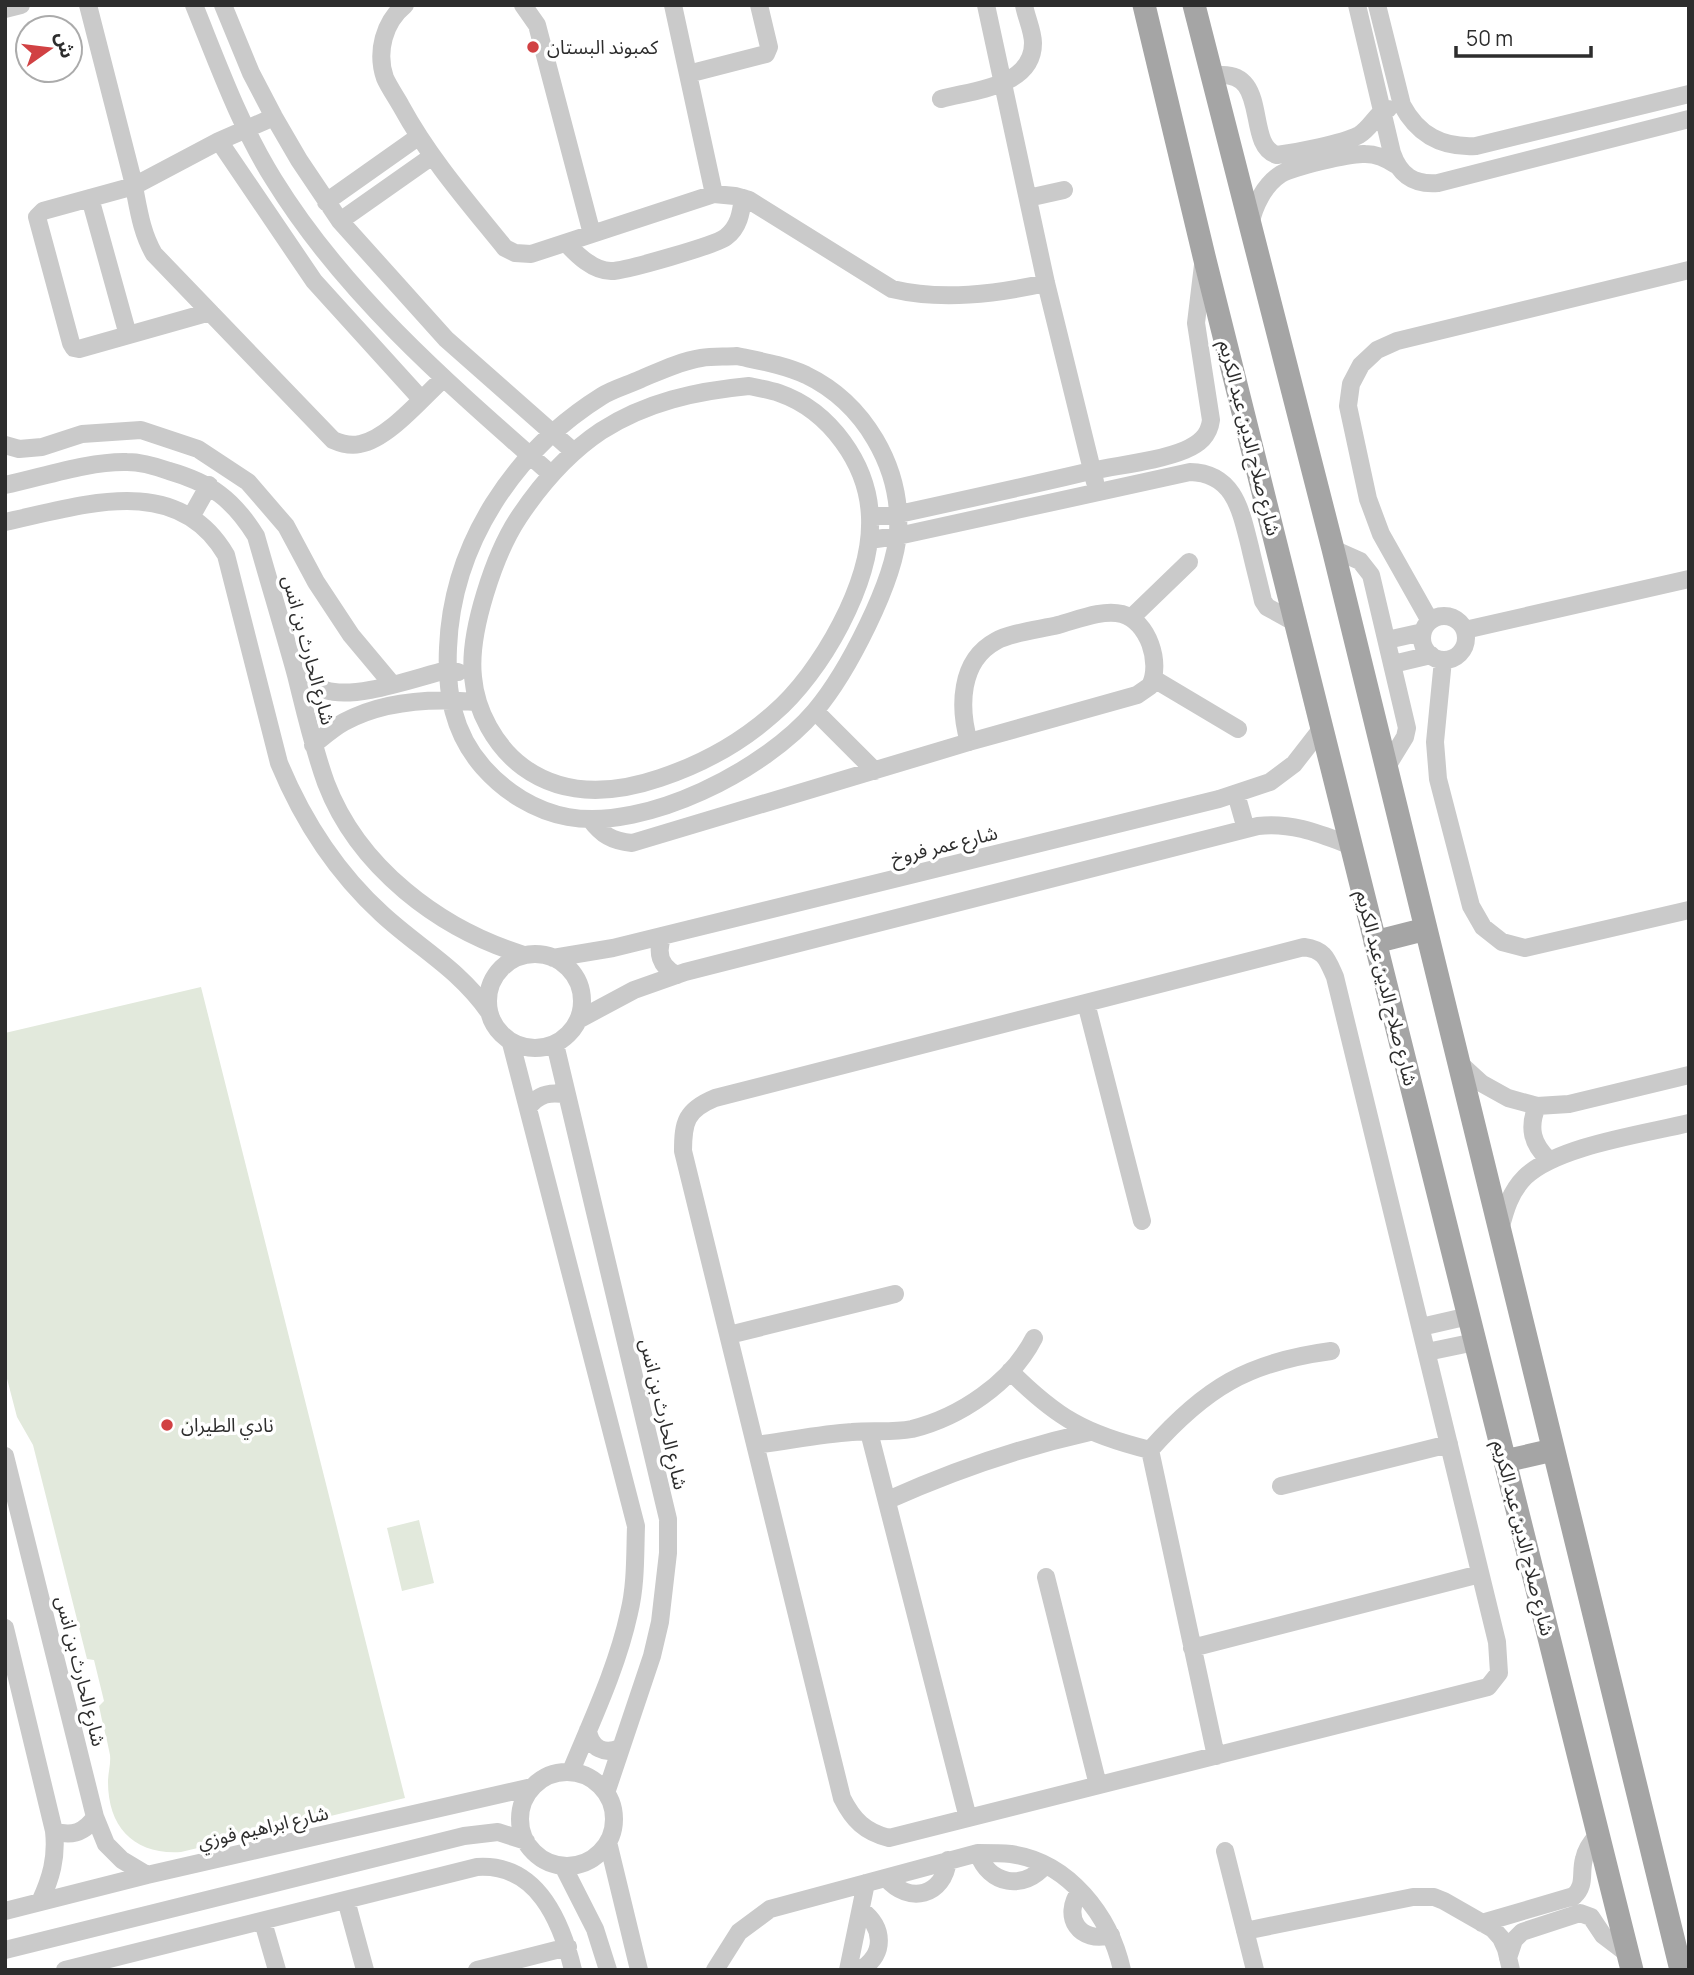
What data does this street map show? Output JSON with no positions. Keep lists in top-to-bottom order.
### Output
{
  "streets": {
    "main road": ["شارع صلاح الدين عبد الكريم"],
    "street": ["شارع الحارث بن انس", "شارع عمر فروخ", "شارع ابراهيم فوزي"]
  },
  "crossings": [
    ["شارع صلاح الدين عبد الكريم", "شارع عمر فروخ"],
    ["شارع الحارث بن انس", "شارع عمر فروخ"],
    ["شارع الحارث بن انس", "شارع ابراهيم فوزي"]
  ],
  "places": ["كمبوند البستان", "نادي الطيران"],
  "scale_bar": "50 m",
  "north": "right"
}
